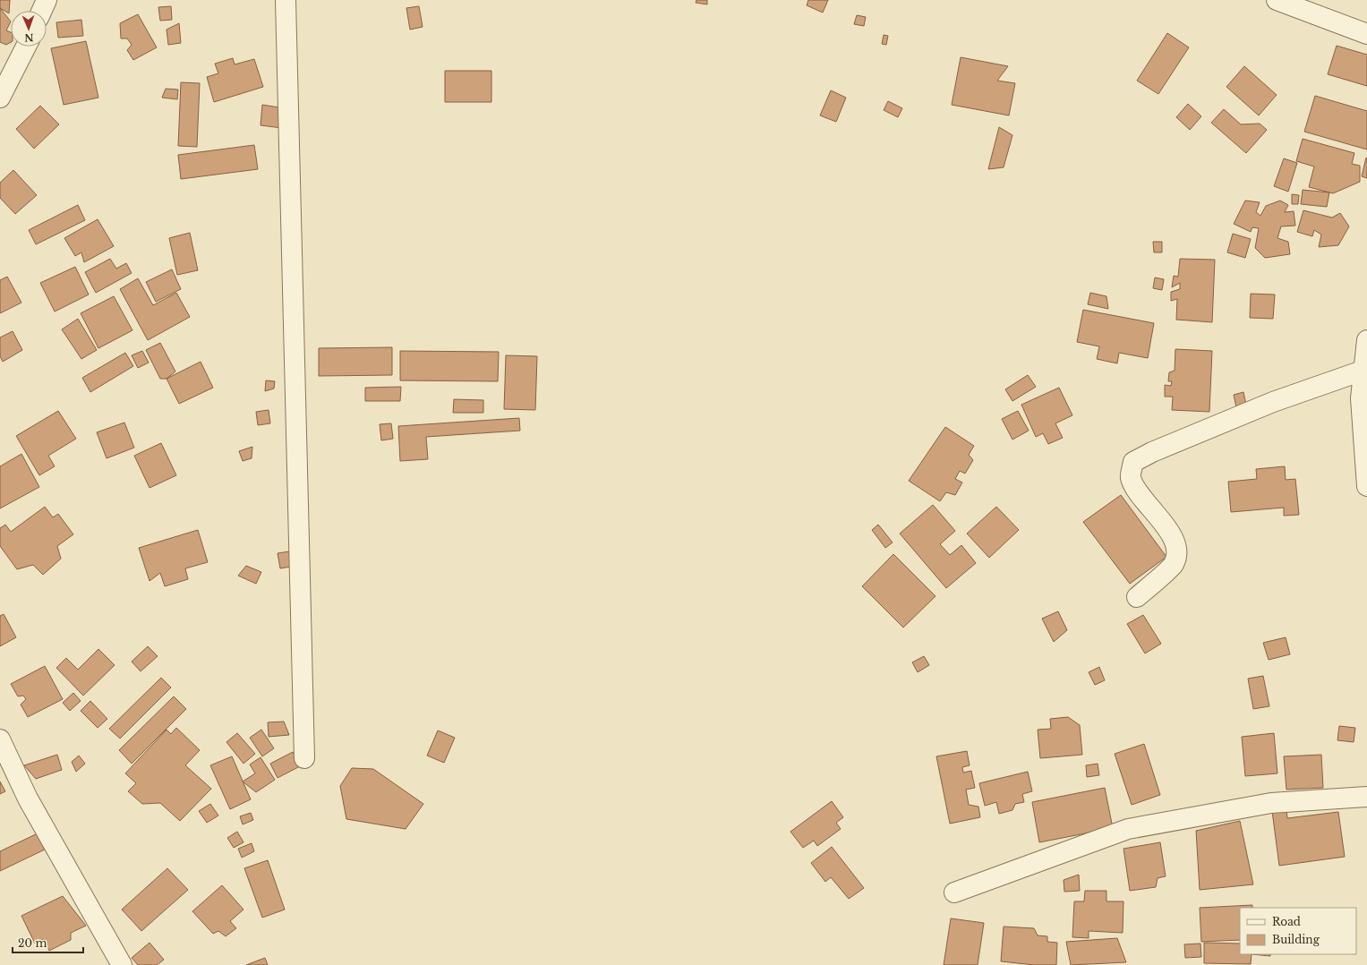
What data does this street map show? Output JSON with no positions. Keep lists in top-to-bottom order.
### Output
{
  "legend": ["Road", "Building"],
  "scale_bar": "20 m",
  "north": "bottom"
}
